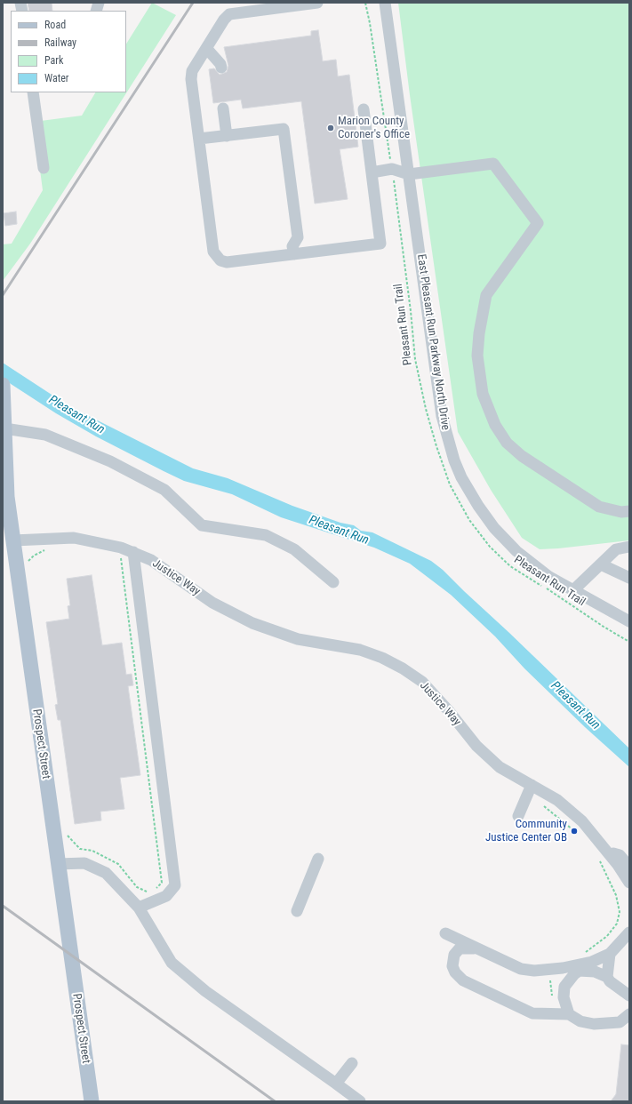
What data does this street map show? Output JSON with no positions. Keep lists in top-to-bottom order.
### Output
{
  "streets": {
    "main road": ["Prospect Street"],
    "street": ["East Pleasant Run Parkway North Drive", "Justice Way"],
    "path": ["Pleasant Run Trail"]
  },
  "crossings": [
    ["Justice Way", "Prospect Street"]
  ],
  "water": ["Pleasant Run"],
  "places": ["Marion County Coroner's Office", "Community Justice Center OB"],
  "legend": [
    "Road",
    "Railway",
    "Park",
    "Water"
  ]
}
